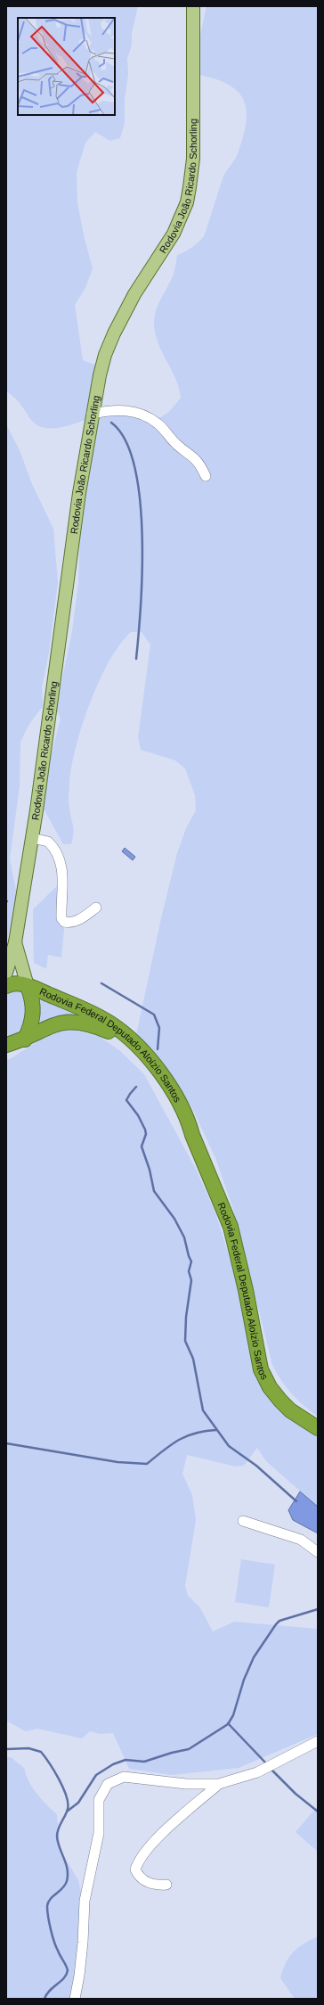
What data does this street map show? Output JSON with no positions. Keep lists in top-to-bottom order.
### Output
{
  "streets": {
    "highway": ["Rodovia Federal Deputado Aloízio Santos"],
    "main road": ["Rodovia João Ricardo Schorling"]
  },
  "crossings": [
    ["Rodovia João Ricardo Schorling", "Rodovia Federal Deputado Aloízio Santos"]
  ]
}
